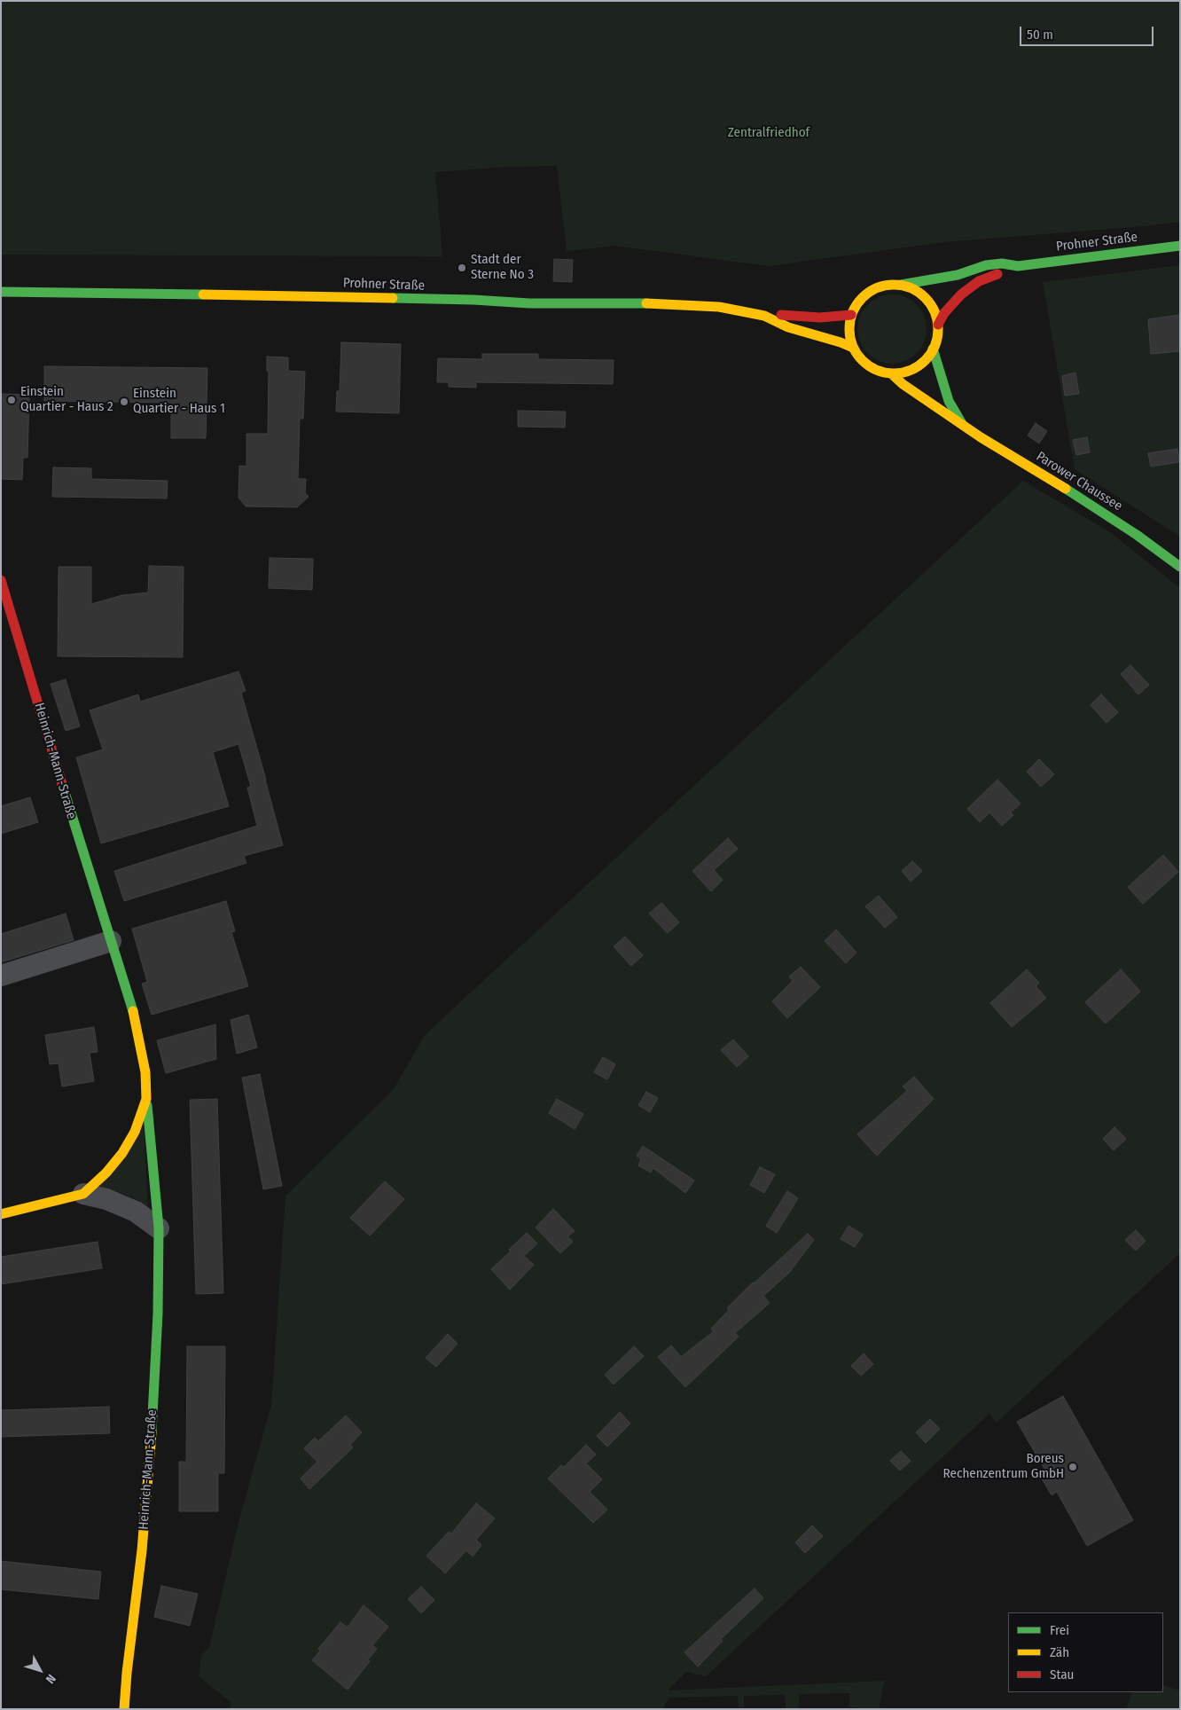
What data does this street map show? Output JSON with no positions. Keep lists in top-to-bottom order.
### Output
{
  "streets": {
    "street": ["Prohner Straße", "Parower Chaussee", "Heinrich-Mann-Straße"]
  },
  "crossings": [
    ["Prohner Straße", "Parower Chaussee"]
  ],
  "parks": ["Zentralfriedhof"],
  "places": [
    "Stadt der Sterne No 3",
    "Einstein Quartier - Haus 2",
    "Einstein Quartier - Haus 1",
    "Boreus Rechenzentrum GmbH"
  ],
  "legend": ["Frei", "Zäh", "Stau"],
  "scale_bar": "50 m",
  "north": "bottom right"
}
